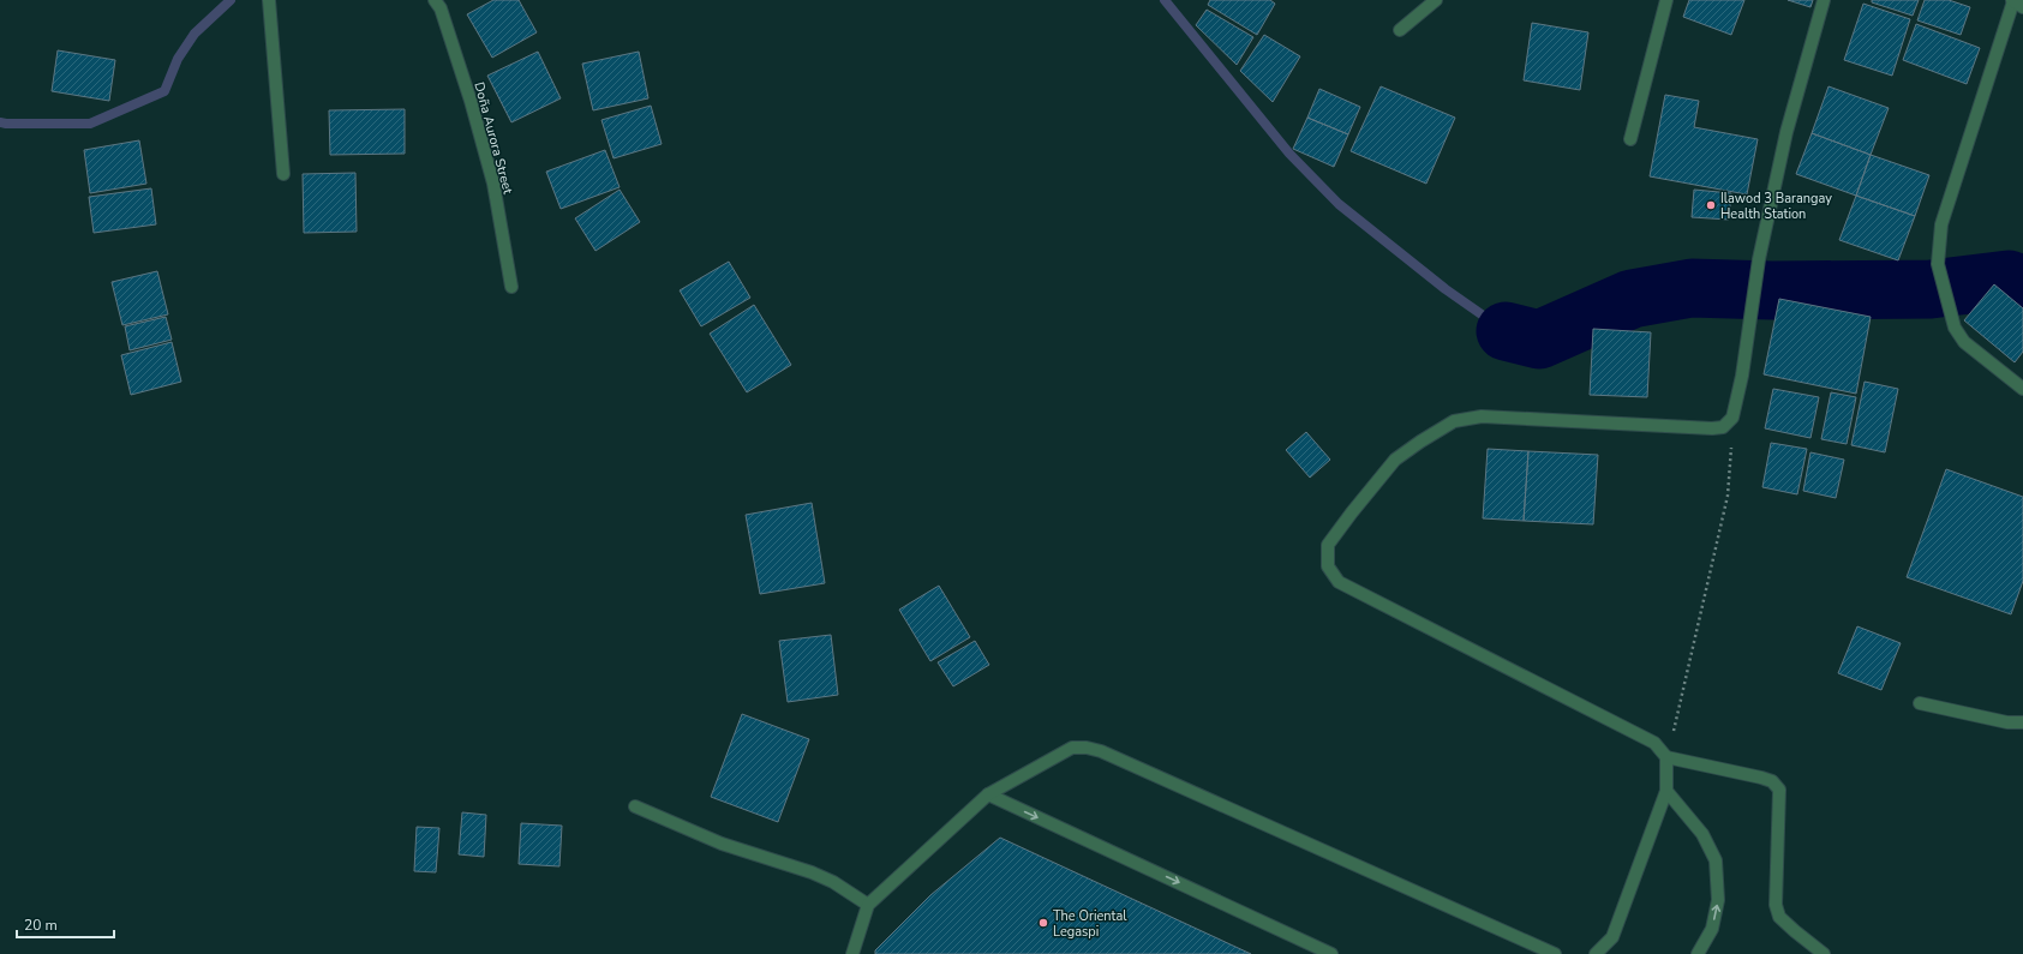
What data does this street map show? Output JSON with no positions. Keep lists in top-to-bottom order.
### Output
{
  "streets": {
    "street": ["Doña Aurora Street"]
  },
  "places": ["Ilawod 3 Barangay Health Station", "The Oriental Legaspi"],
  "scale_bar": "20 m"
}
